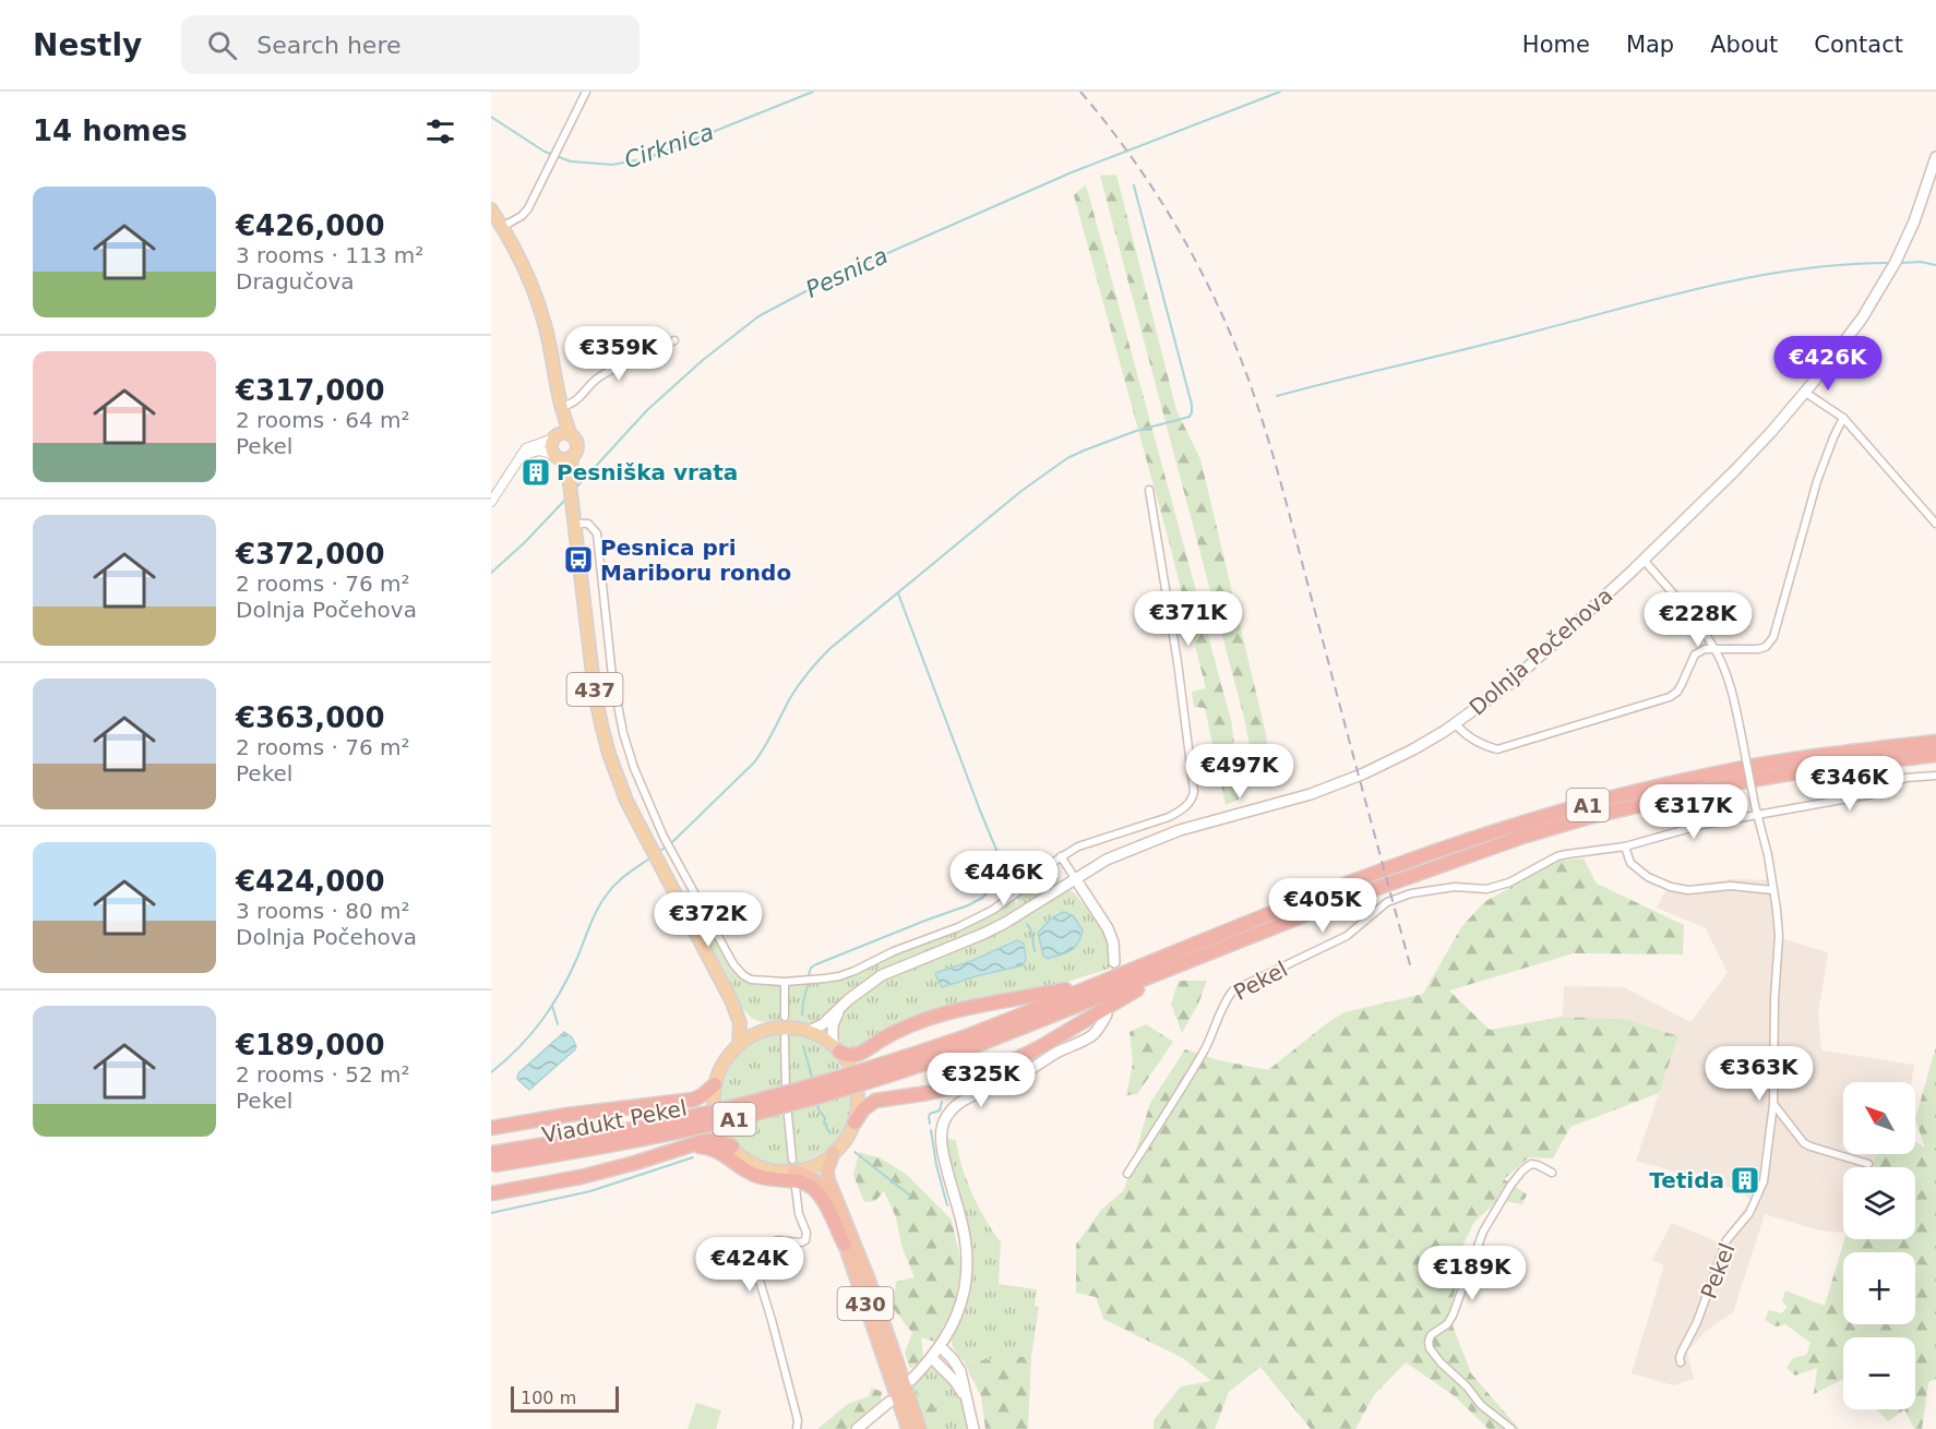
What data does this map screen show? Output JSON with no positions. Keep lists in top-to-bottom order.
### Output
{
  "streets": {
    "highway": ["A1", "Viadukt Pekel", "430"],
    "main road": ["Dolnja Počehova", "437"],
    "street": ["Pekel"]
  },
  "crossings": [
    ["Dolnja Počehova", "437"],
    ["Dolnja Počehova", "Pekel"],
    ["Dolnja Počehova", "430"],
    ["437", "430"],
    ["A1", "Viadukt Pekel"]
  ],
  "water": ["Cirknica", "Pesnica"],
  "places": {
    "building": ["Pesniška vrata", "Tetida"],
    "bus stop": ["Pesnica pri Mariboru rondo"]
  },
  "scale_bar": "100 m",
  "north": "top left",
  "page": {
    "header": "Nestly",
    "search": "Search here",
    "nav": [
      "Home",
      "Map",
      "About",
      "Contact"
    ],
    "heading": "14 homes",
    "list": [
      {
        "name": "€426,000",
        "note": "3 rooms · 113 m² · Dragučova"
      },
      {
        "name": "€317,000",
        "note": "2 rooms · 64 m² · Pekel"
      },
      {
        "name": "€372,000",
        "note": "2 rooms · 76 m² · Dolnja Počehova"
      },
      {
        "name": "€363,000",
        "note": "2 rooms · 76 m² · Pekel"
      },
      {
        "name": "€424,000",
        "note": "3 rooms · 80 m² · Dolnja Počehova"
      },
      {
        "name": "€189,000",
        "note": "2 rooms · 52 m² · Pekel"
      }
    ],
    "price": [
      "€359K",
      "€426K",
      "€371K",
      "€228K",
      "€497K",
      "€346K",
      "€317K",
      "€446K",
      "€405K",
      "€372K",
      "€363K",
      "€325K",
      "€424K",
      "€189K"
    ],
    "map_buttons": ["+", "−"],
    "scale": "100 m"
  }
}
